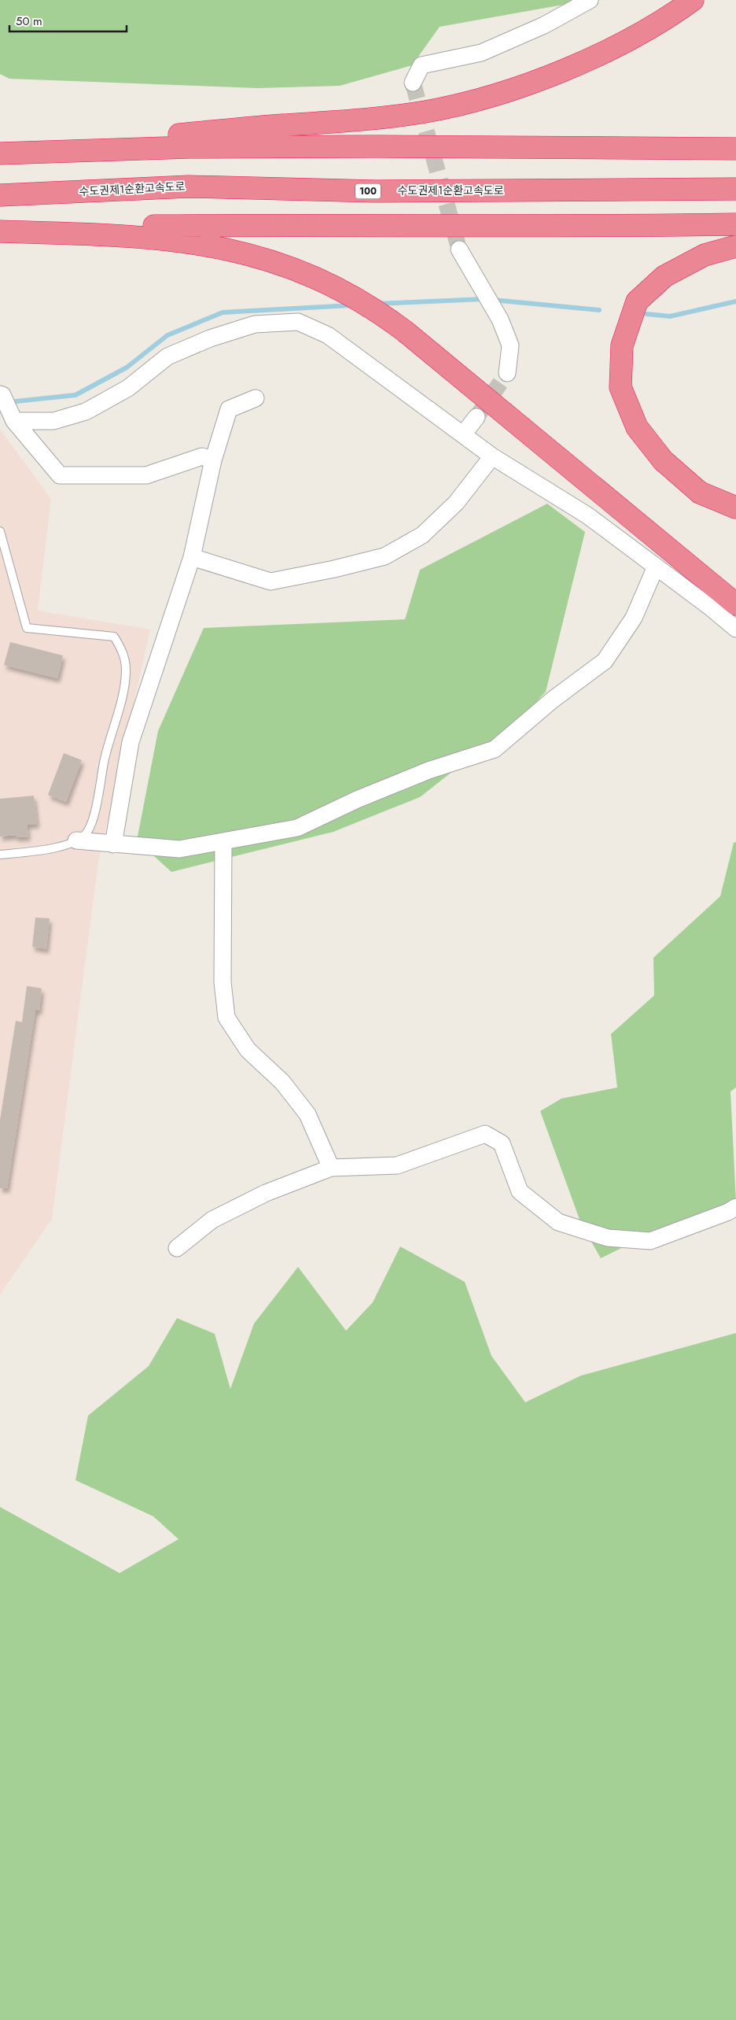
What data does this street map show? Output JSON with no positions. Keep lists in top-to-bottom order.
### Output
{
  "streets": {
    "highway": ["수도권제1순환고속도로", "100"]
  },
  "scale_bar": "50 m"
}
